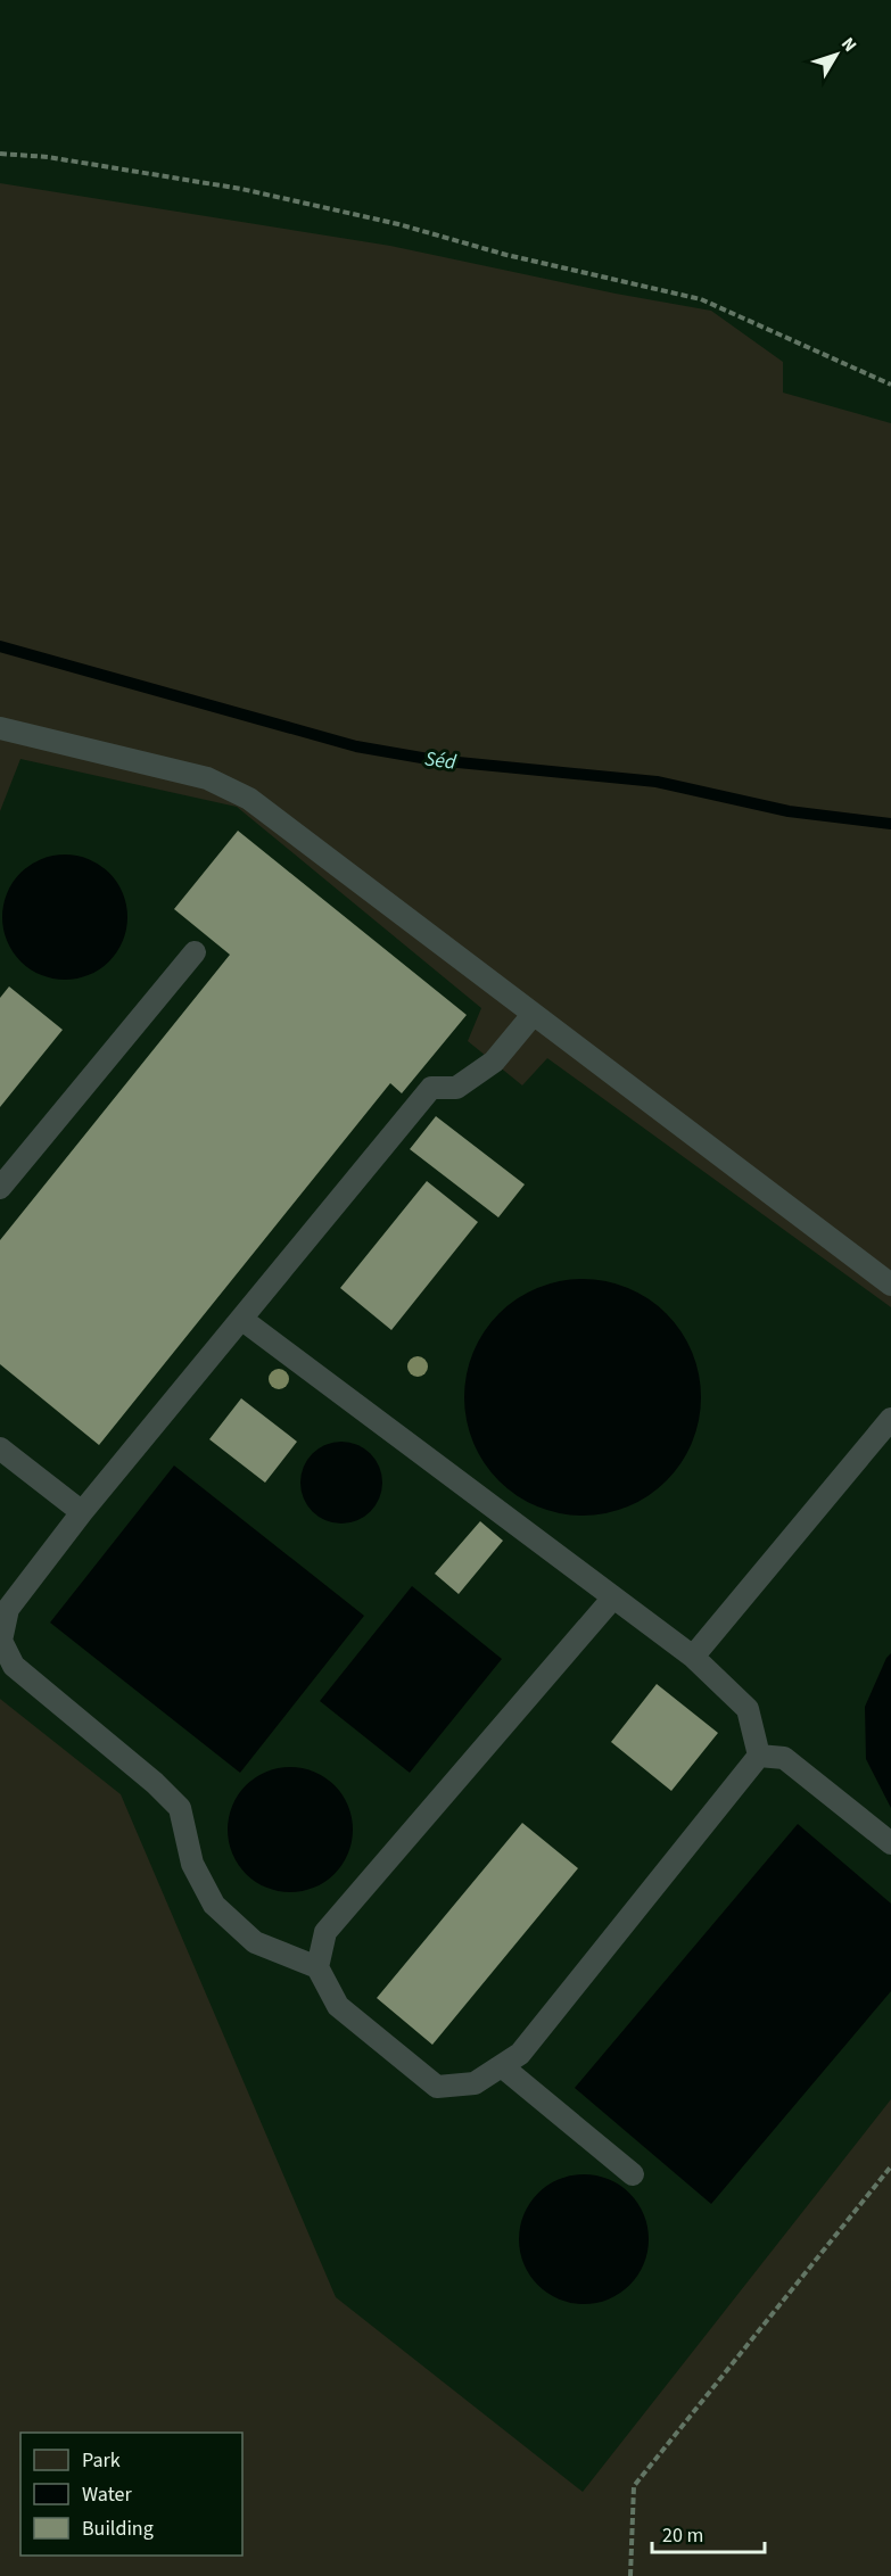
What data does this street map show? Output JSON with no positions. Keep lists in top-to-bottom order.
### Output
{
  "water": ["Séd"],
  "legend": ["Park", "Water", "Building"],
  "scale_bar": "20 m",
  "north": "top right"
}
